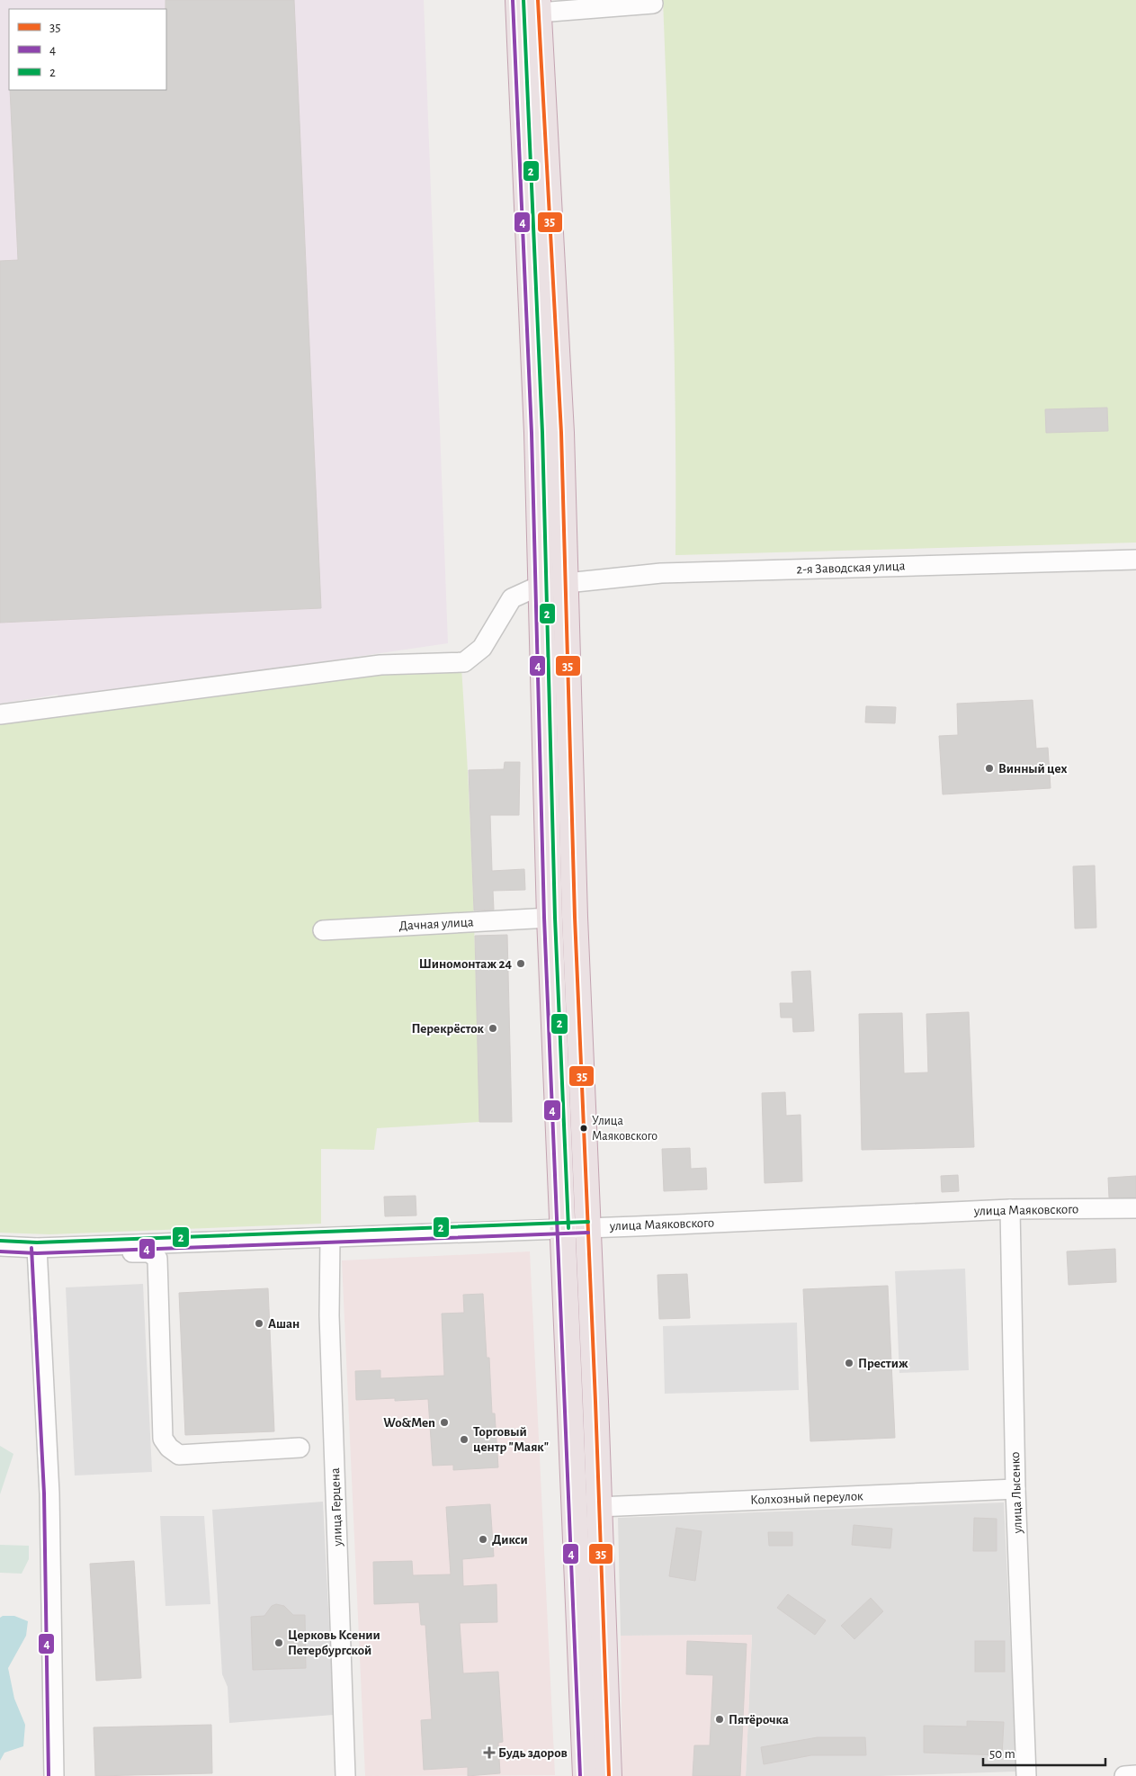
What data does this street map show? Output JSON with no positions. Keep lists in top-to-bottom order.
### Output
{
  "streets": {
    "street": [
      "2-я Заводская улица",
      "Дачная улица",
      "улица Маяковского",
      "улица Лысенко",
      "Колхозный переулок",
      "улица Герцена"
    ]
  },
  "crossings": [
    ["улица Маяковского", "улица Лысенко"],
    ["улица Маяковского", "улица Герцена"],
    ["улица Лысенко", "Колхозный переулок"]
  ],
  "places": {
    "other": [
      "Винный цех",
      "Шиномонтаж 24",
      "Перекрёсток",
      "Улица Маяковского",
      "Ашан",
      "Престиж",
      "Wo&Men",
      "Торговый центр \"Маяк\"",
      "Дикси",
      "Церковь Ксении Петербургской",
      "Пятёрочка"
    ],
    "health": ["Будь здоров"]
  },
  "lines": ["transit line 35", "transit line 4", "transit line 2"],
  "legend": ["35", "4", "2"],
  "scale_bar": "50 m"
}
